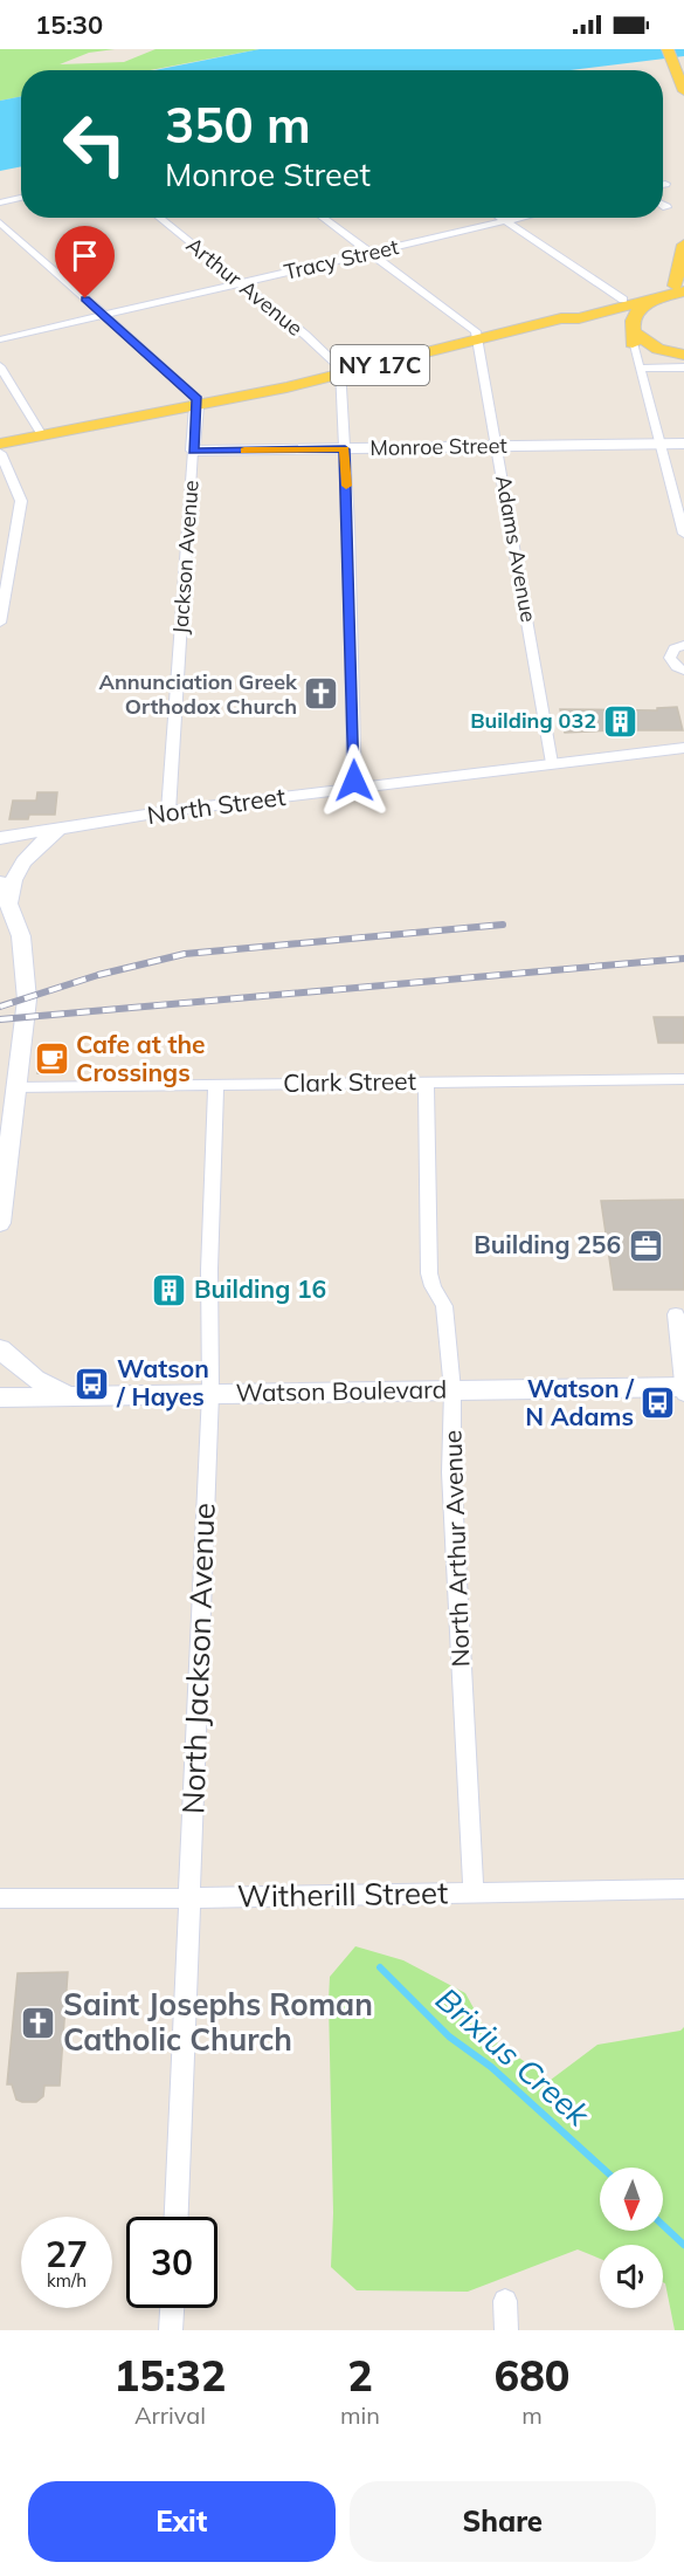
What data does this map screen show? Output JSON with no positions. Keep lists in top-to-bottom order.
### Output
{
  "streets": {
    "main road": ["NY 17C"],
    "street": [
      "Tracy Street",
      "Arthur Avenue",
      "Monroe Street",
      "Adams Avenue",
      "Jackson Avenue",
      "North Street",
      "Clark Street",
      "Watson Boulevard",
      "North Arthur Avenue",
      "North Jackson Avenue",
      "Witherill Street"
    ]
  },
  "crossings": [
    ["Tracy Street", "Arthur Avenue"],
    ["Arthur Avenue", "NY 17C"],
    ["NY 17C", "Adams Avenue"],
    ["NY 17C", "Jackson Avenue"],
    ["Monroe Street", "Adams Avenue"],
    ["Monroe Street", "Jackson Avenue"],
    ["Adams Avenue", "North Street"],
    ["Jackson Avenue", "North Street"],
    ["Clark Street", "North Arthur Avenue"],
    ["Clark Street", "North Jackson Avenue"],
    ["Watson Boulevard", "North Arthur Avenue"],
    ["Watson Boulevard", "North Jackson Avenue"],
    ["North Arthur Avenue", "Witherill Street"],
    ["North Jackson Avenue", "Witherill Street"]
  ],
  "water": ["Brixius Creek"],
  "places": {
    "church": ["Annunciation Greek Orthodox Church", "Saint Josephs Roman Catholic Church"],
    "building": ["Building 032", "Building 16"],
    "cafe": ["Cafe at the Crossings"],
    "office": ["Building 256"],
    "bus stop": ["Watson / Hayes", "Watson / N Adams"]
  },
  "north": "bottom",
  "page": {
    "status": "15:30",
    "turn": ["350 m", "Monroe Street"],
    "speed": "27 km/h",
    "limit": "30",
    "eta": [
      "15:32",
      "Arrival",
      "2",
      "min",
      "680",
      "m"
    ],
    "buttons": ["Exit", "Share"]
  }
}
